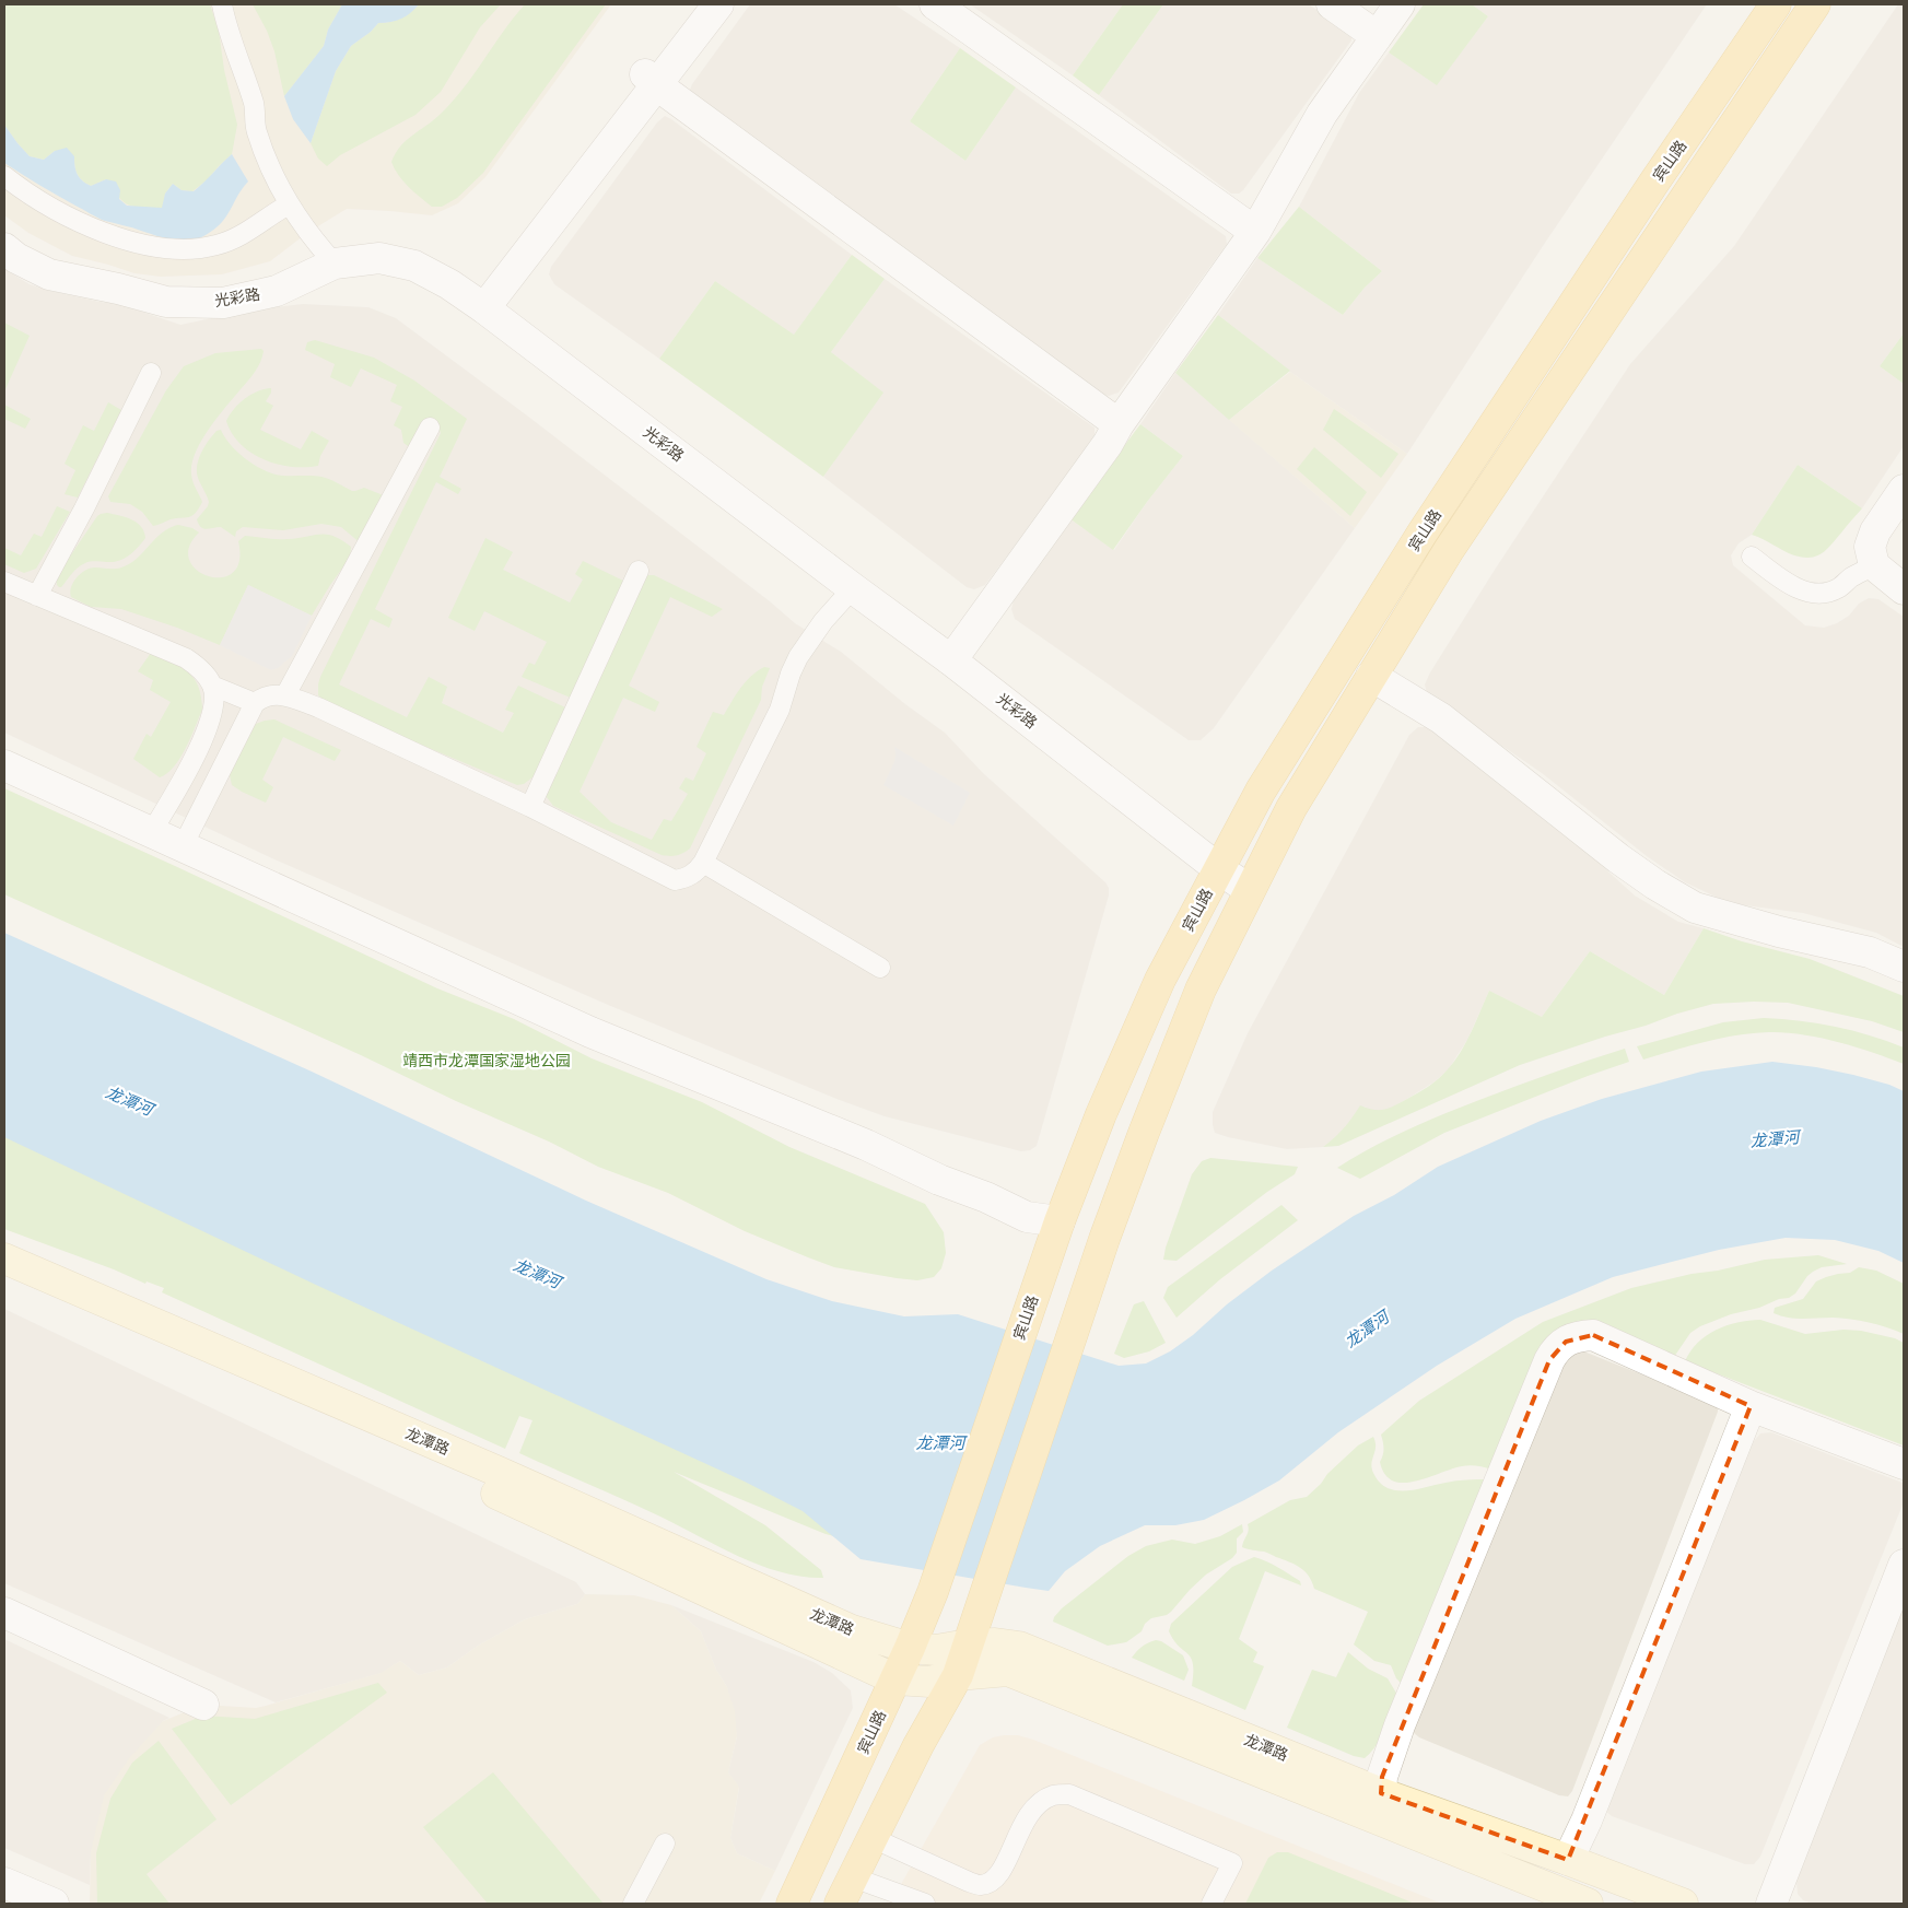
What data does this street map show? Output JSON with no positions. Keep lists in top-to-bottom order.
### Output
{
  "streets": {
    "main road": ["宾山路", "龙潭路"],
    "street": ["光彩路"]
  },
  "crossings": [
    ["宾山路", "光彩路"],
    ["宾山路", "龙潭路"]
  ],
  "water": ["龙潭河"],
  "parks": ["靖西市龙潭国家湿地公园"]
}
